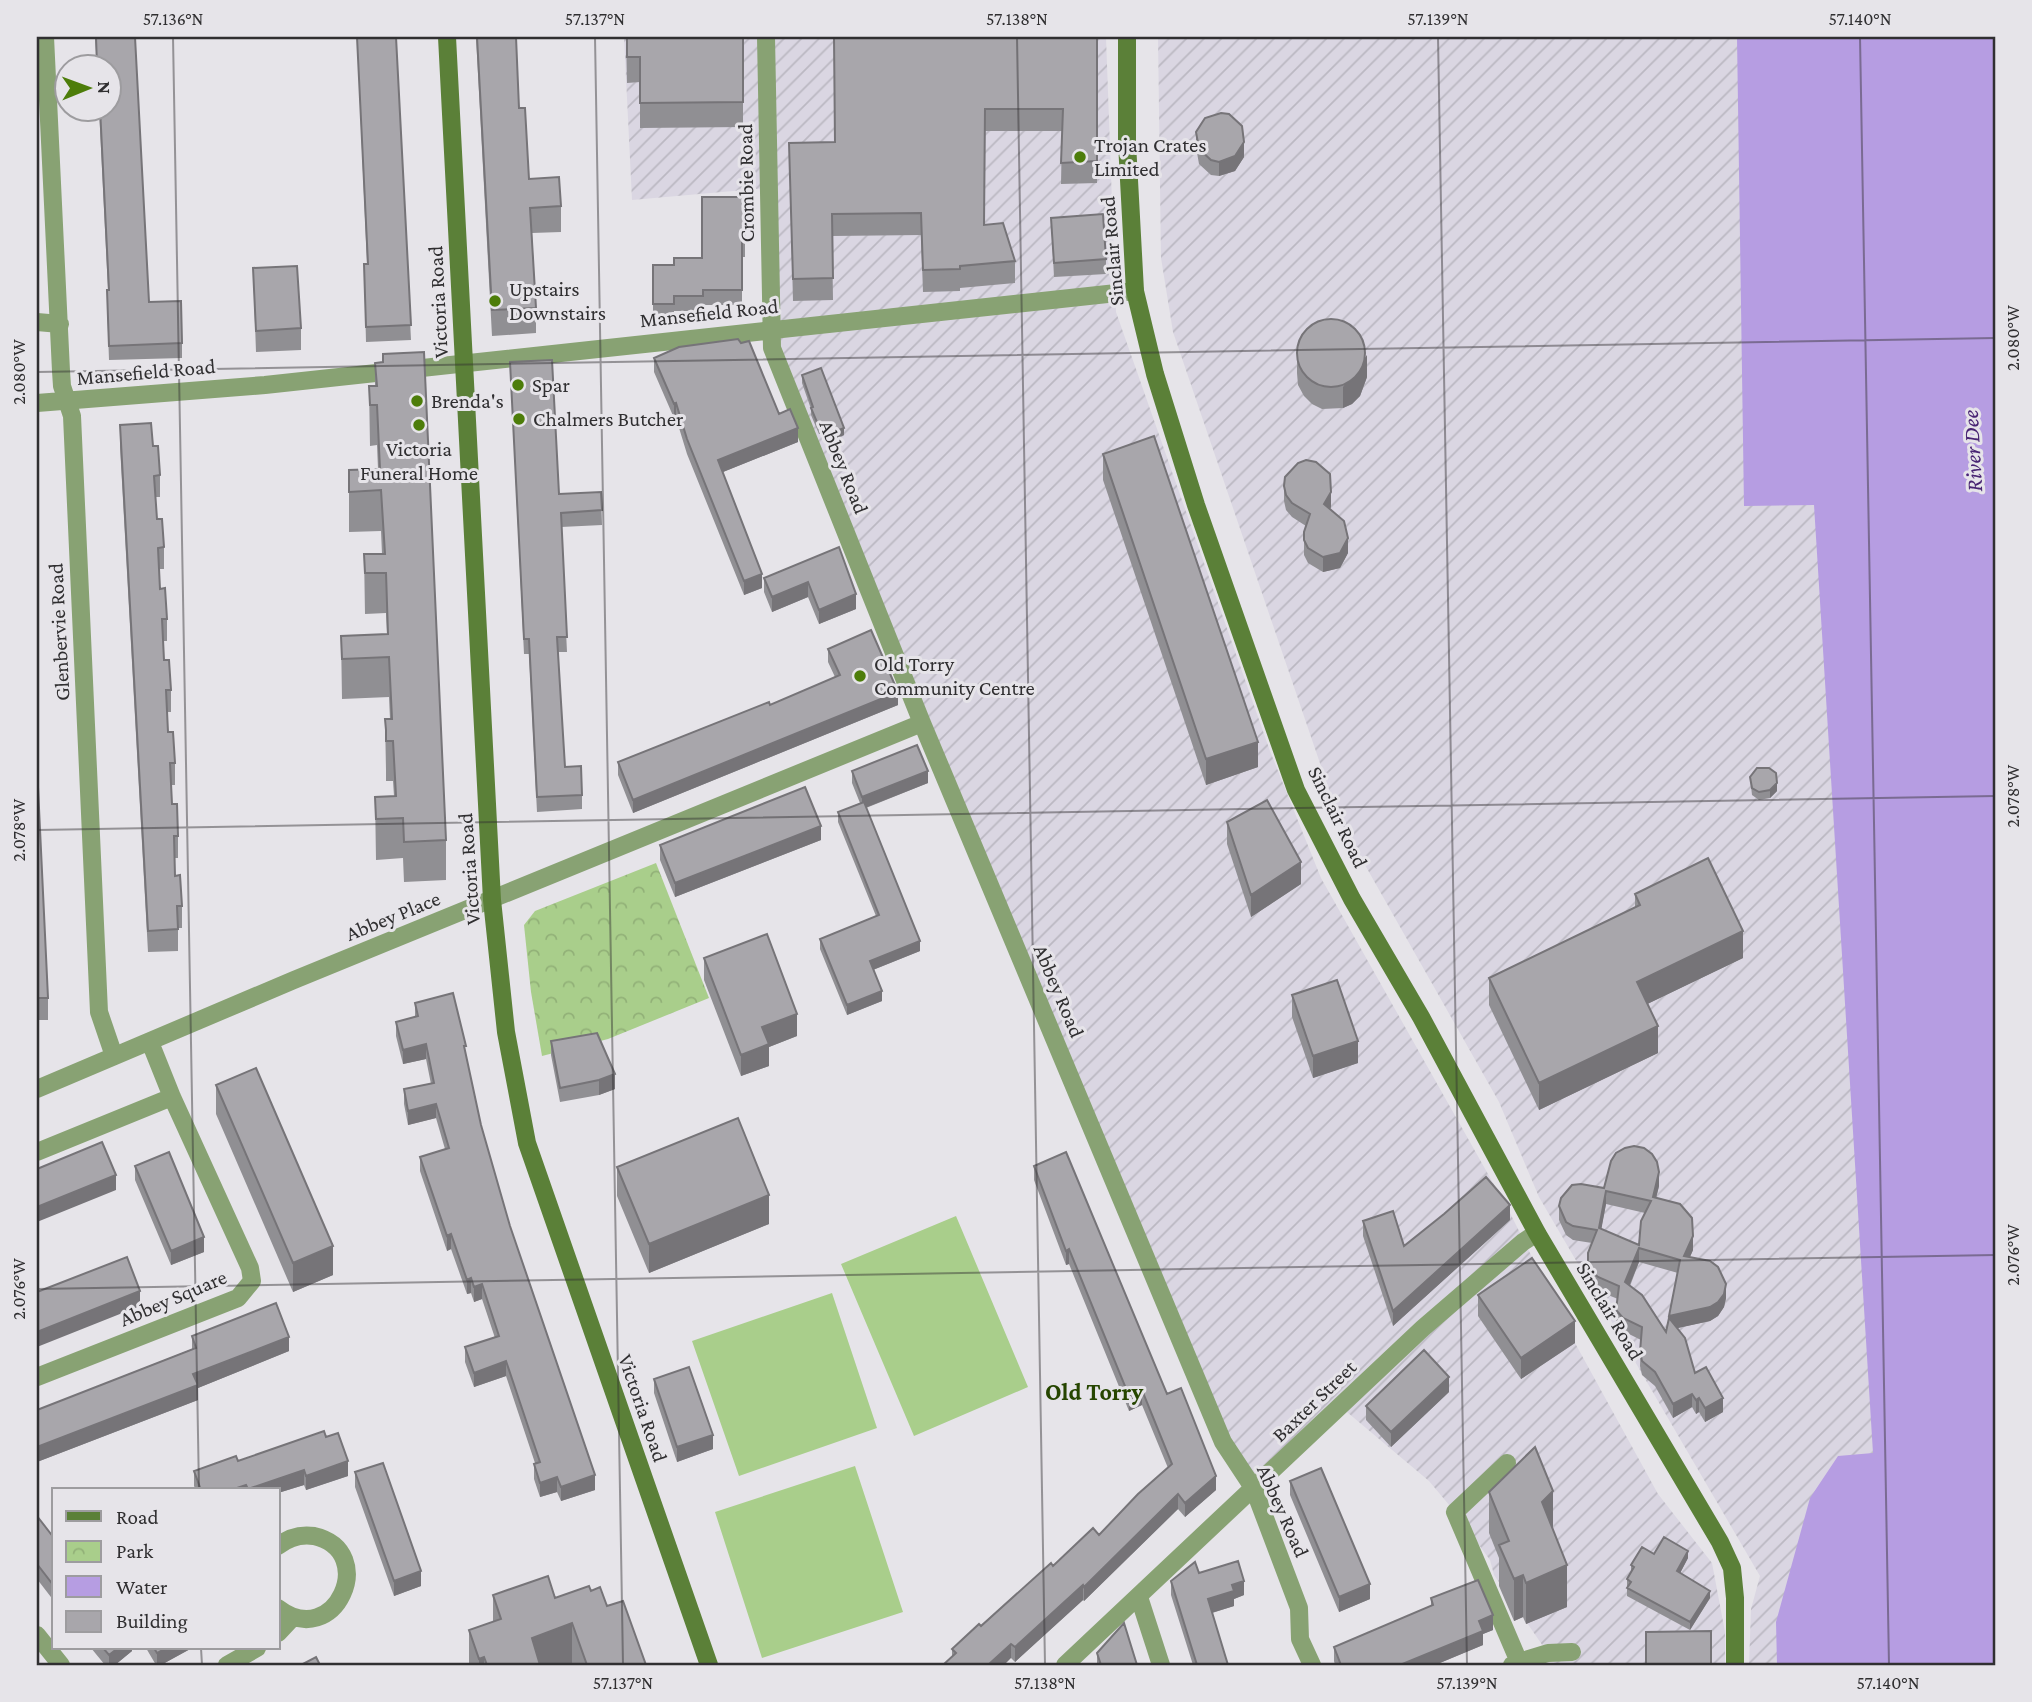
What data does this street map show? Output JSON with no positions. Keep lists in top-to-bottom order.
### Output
{
  "streets": {
    "street": [
      "Crombie Road",
      "Sinclair Road",
      "Victoria Road",
      "Mansefield Road",
      "Abbey Road",
      "Glenbervie Road",
      "Abbey Place",
      "Abbey Square",
      "Baxter Street"
    ]
  },
  "crossings": [
    ["Crombie Road", "Mansefield Road"],
    ["Crombie Road", "Abbey Road"],
    ["Sinclair Road", "Mansefield Road"],
    ["Sinclair Road", "Baxter Street"],
    ["Victoria Road", "Mansefield Road"],
    ["Victoria Road", "Abbey Place"],
    ["Mansefield Road", "Abbey Road"],
    ["Mansefield Road", "Glenbervie Road"],
    ["Abbey Road", "Abbey Place"],
    ["Abbey Road", "Baxter Street"],
    ["Glenbervie Road", "Abbey Place"],
    ["Abbey Place", "Abbey Square"]
  ],
  "districts": ["Old Torry"],
  "water": ["River Dee"],
  "places": [
    "Trojan Crates Limited",
    "Upstairs Downstairs",
    "Spar",
    "Brenda's",
    "Chalmers Butcher",
    "Victoria Funeral Home",
    "Old Torry Community Centre"
  ],
  "legend": [
    "Road",
    "Park",
    "Water",
    "Building"
  ],
  "north": "right",
  "coordinates": [
    "57.136°N",
    "57.137°N",
    "57.138°N",
    "57.139°N",
    "57.140°N",
    "2.080°W",
    "2.078°W",
    "2.076°W"
  ]
}
